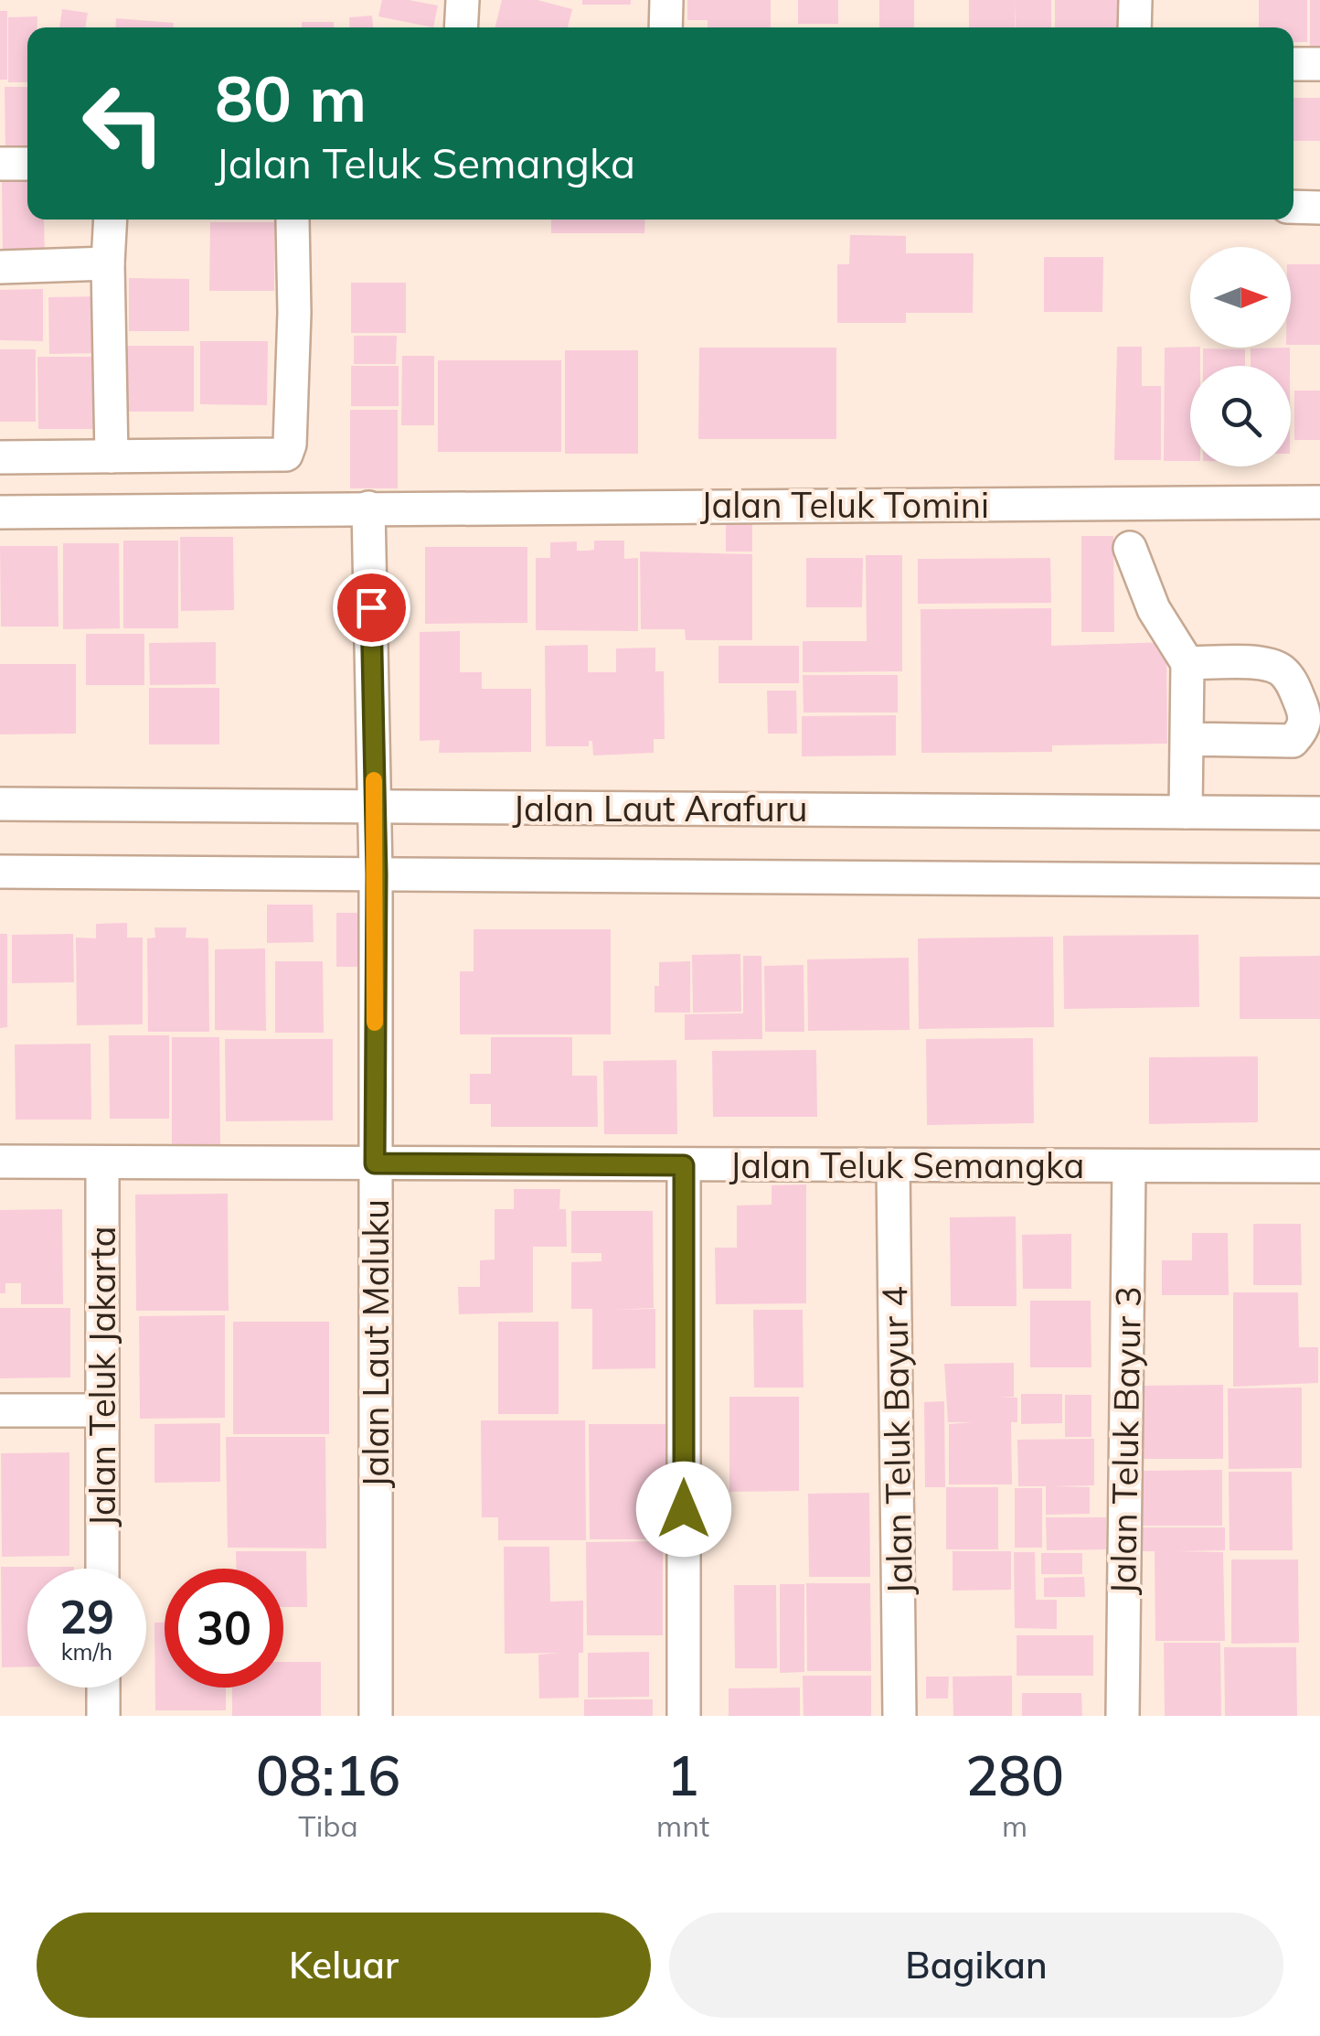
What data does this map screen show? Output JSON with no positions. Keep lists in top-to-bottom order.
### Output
{
  "streets": {
    "street": [
      "Jalan Teluk Tomini",
      "Jalan Laut Arafuru",
      "Jalan Teluk Semangka",
      "Jalan Laut Maluku",
      "Jalan Teluk Jakarta",
      "Jalan Teluk Bayur 4",
      "Jalan Teluk Bayur 3"
    ]
  },
  "crossings": [
    ["Jalan Laut Arafuru", "Jalan Laut Maluku"],
    ["Jalan Teluk Semangka", "Jalan Laut Maluku"],
    ["Jalan Teluk Semangka", "Jalan Teluk Jakarta"],
    ["Jalan Teluk Semangka", "Jalan Teluk Bayur 4"],
    ["Jalan Teluk Semangka", "Jalan Teluk Bayur 3"]
  ],
  "north": "right",
  "page": {
    "turn": ["80 m", "Jalan Teluk Semangka"],
    "speed": "29 km/h",
    "limit": "30",
    "eta": [
      "08:16",
      "Tiba",
      "1",
      "mnt",
      "280",
      "m"
    ],
    "buttons": ["Keluar", "Bagikan"]
  }
}
